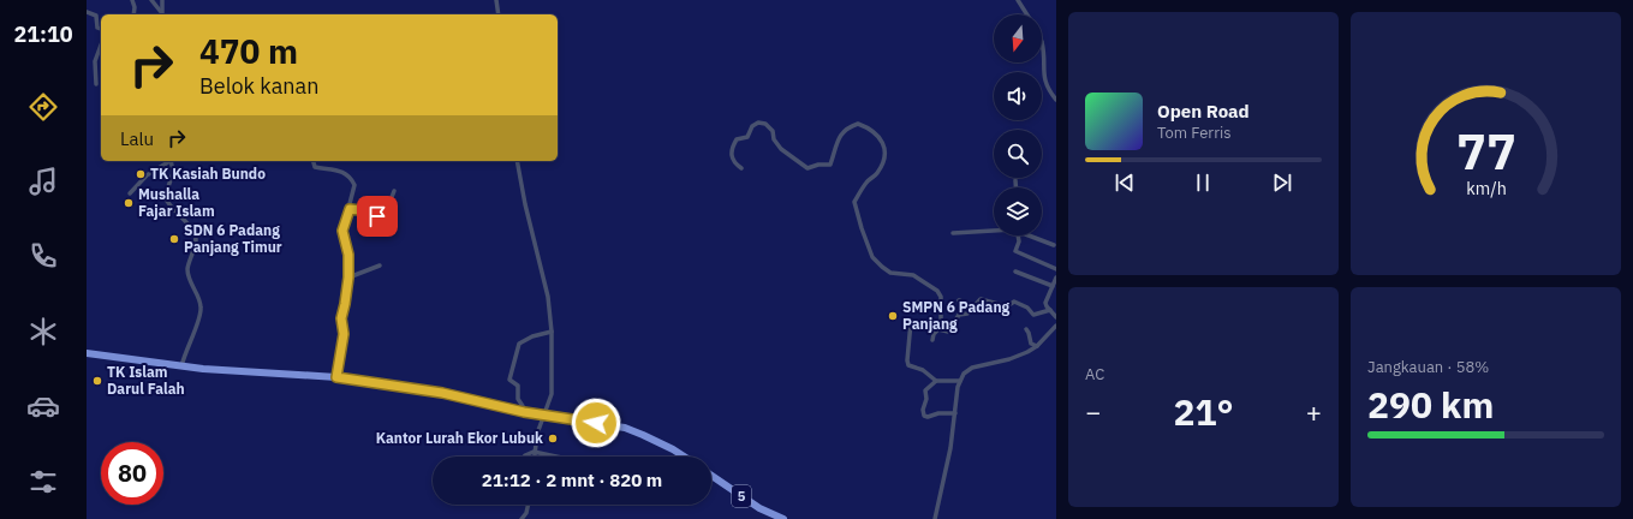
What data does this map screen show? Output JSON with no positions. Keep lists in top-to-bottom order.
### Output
{
  "streets": {
    "highway": ["5"]
  },
  "places": [
    "TK Kasiah Bundo",
    "Mushalla Fajar Islam",
    "SDN 6 Padang Panjang Timur",
    "SMPN 6 Padang Panjang",
    "TK Islam Darul Falah",
    "Kantor Lurah Ekor Lubuk"
  ],
  "north": "bottom",
  "page": {
    "tabs": "21:10",
    "turn": ["470 m", "Belok kanan"],
    "song": ["Open Road", "Tom Ferris"],
    "then": "Lalu",
    "tile": [
      "AC",
      ["Jangkauan · 58%", "290 km"]
    ],
    "heat": ["−", "21°", "+"],
    "limit": "80",
    "trip": "21:12 · 2 mnt · 820 m",
    "gauge": ["77", "km/h"]
  }
}
